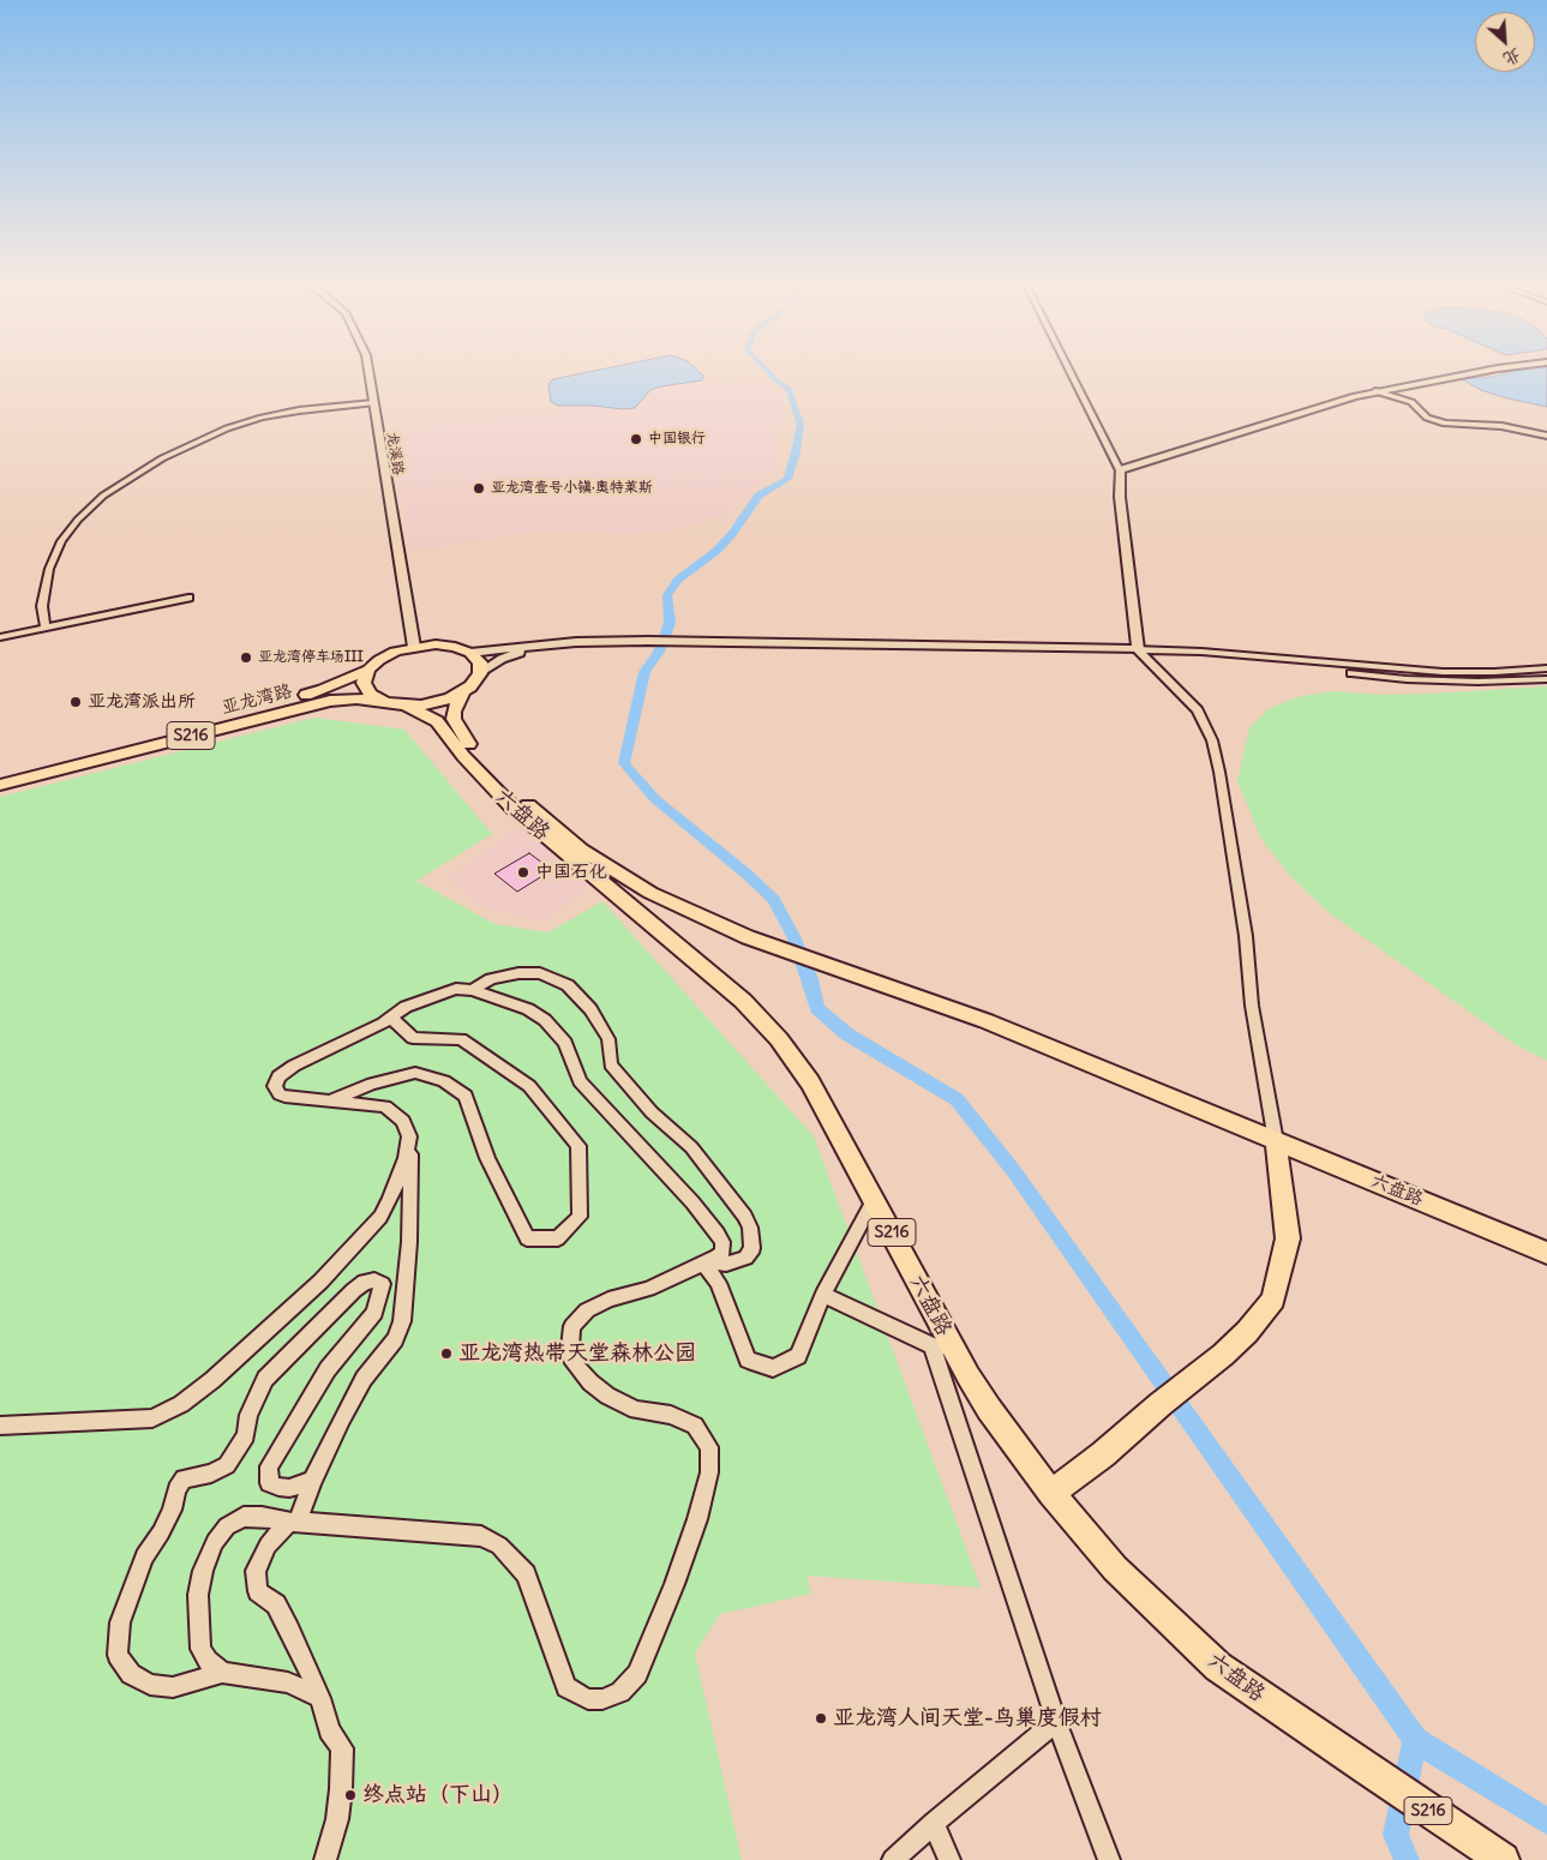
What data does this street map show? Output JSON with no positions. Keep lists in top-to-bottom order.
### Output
{
  "streets": {
    "main road": ["亚龙湾路", "S216", "六盘路"],
    "street": ["龙溪路"]
  },
  "crossings": [
    ["龙溪路", "S216"],
    ["亚龙湾路", "S216"],
    ["S216", "六盘路"]
  ],
  "places": [
    "中国银行",
    "亚龙湾壹号小镇·奥特莱斯",
    "亚龙湾停车场III",
    "亚龙湾派出所",
    "中国石化",
    "亚龙湾热带天堂森林公园",
    "亚龙湾人间天堂-鸟巢度假村",
    "终点站（下山）"
  ],
  "north": "bottom right"
}
